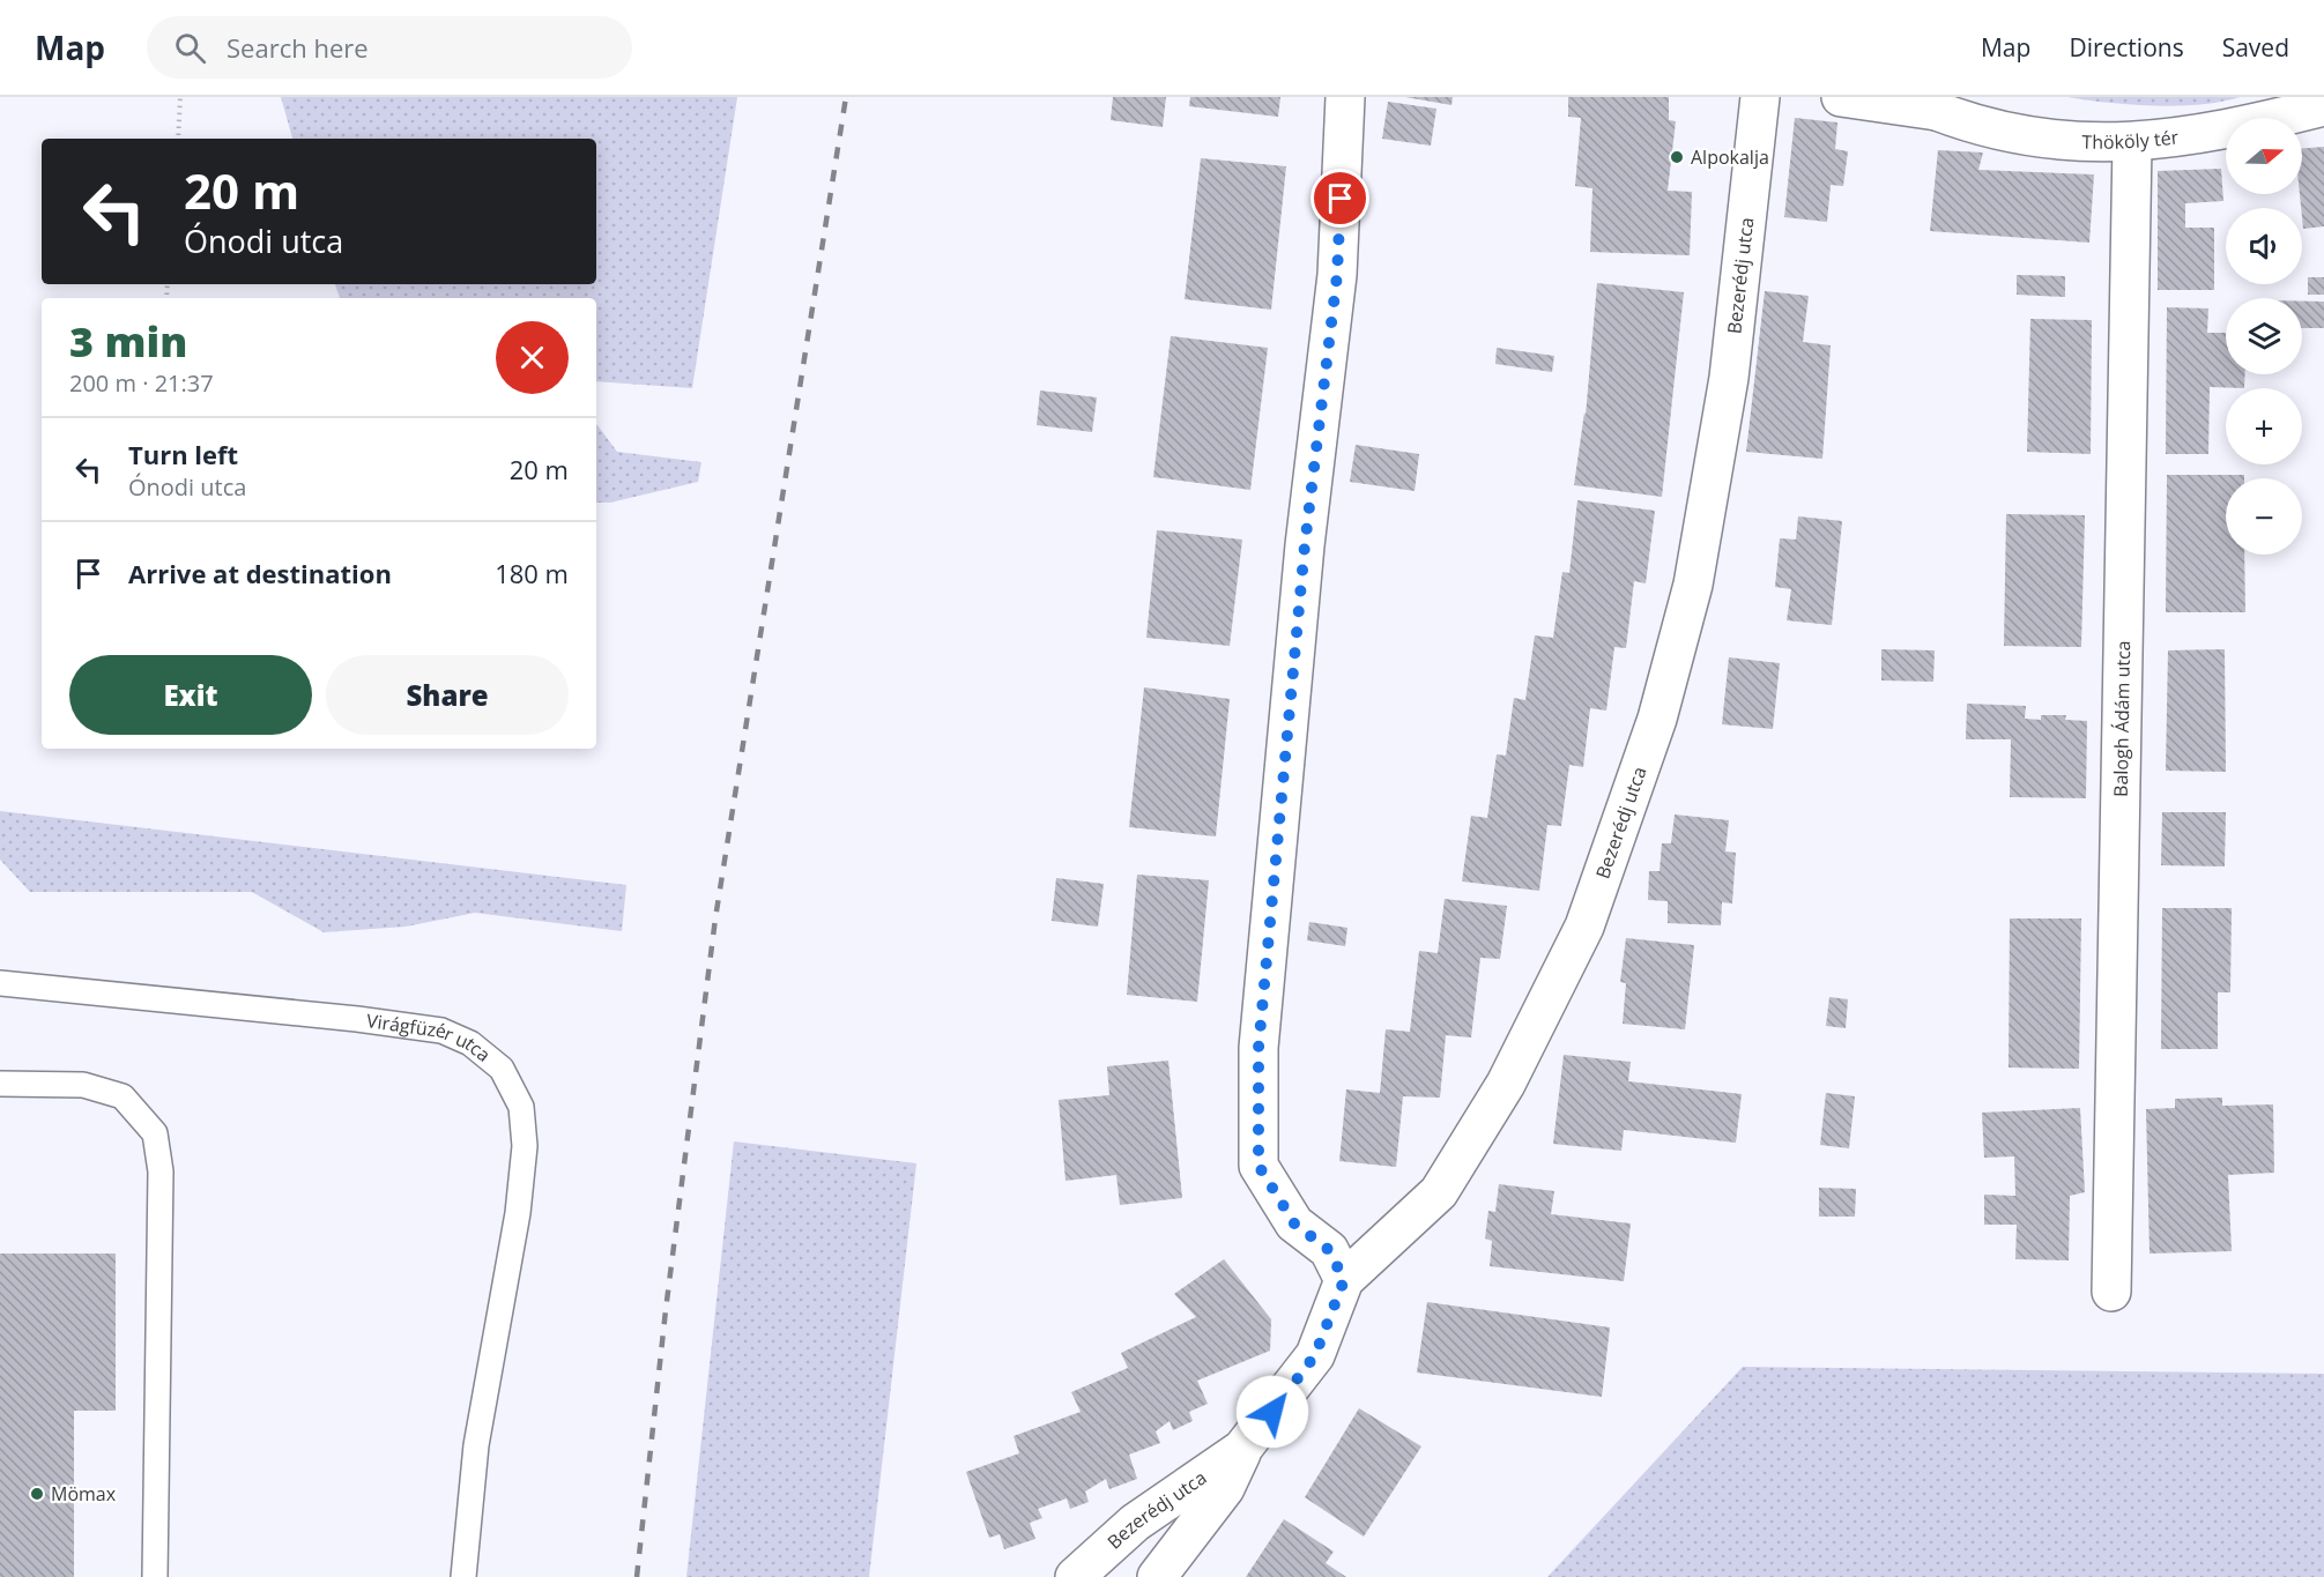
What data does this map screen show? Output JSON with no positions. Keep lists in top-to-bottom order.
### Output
{
  "streets": {
    "street": ["Thököly tér", "Bezerédj utca", "Balogh Ádám utca"],
    "lane": ["Virágfüzér utca"]
  },
  "crossings": [
    ["Thököly tér", "Balogh Ádám utca"]
  ],
  "places": ["Alpokalja", "Mömax"],
  "north": "right",
  "page": {
    "header": "Map",
    "search": "Search here",
    "nav": ["Map", "Directions", "Saved"],
    "map_buttons": ["+", "−"],
    "turn": ["20 m", "Ónodi utca"],
    "heading": ["3 min", "200 m · 21:37"],
    "list": [
      {
        "name": "Turn left",
        "note": "Ónodi utca",
        "value": "20 m"
      },
      {
        "name": "Arrive at destination",
        "value": "180 m"
      }
    ],
    "buttons": ["Exit", "Share"]
  }
}
